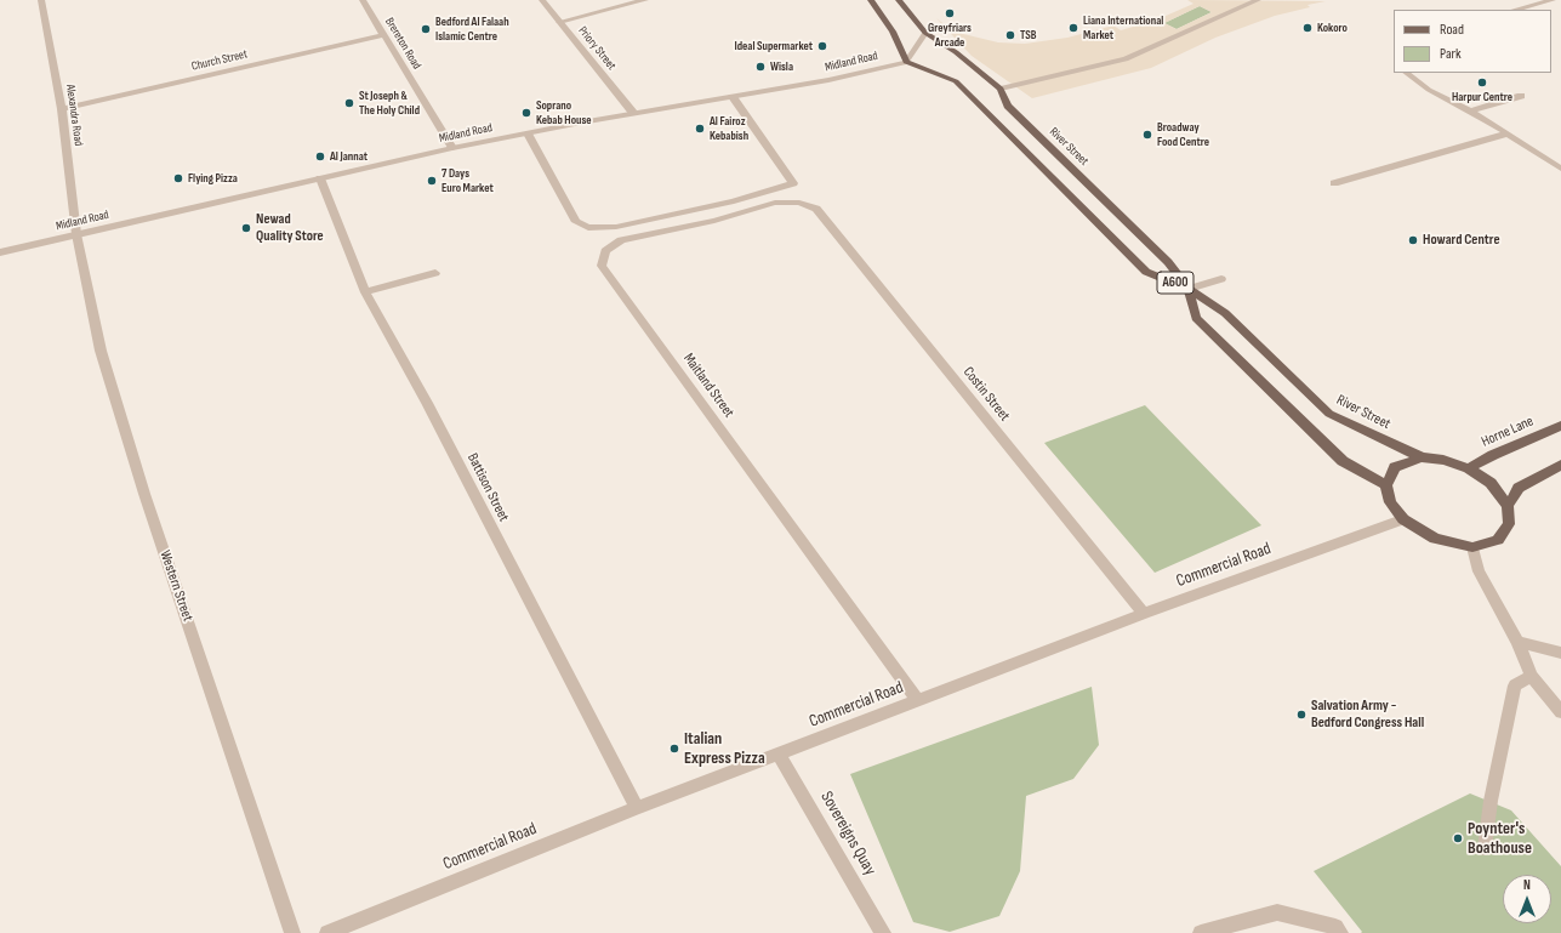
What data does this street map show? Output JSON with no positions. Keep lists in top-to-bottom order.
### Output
{
  "streets": {
    "main road": ["River Street", "A600", "Horne Lane"],
    "street": [
      "Brereton Road",
      "Priory Street",
      "Church Street",
      "Midland Road",
      "Alexandra Road",
      "Maitland Street",
      "Costin Street",
      "Battison Street",
      "Commercial Road",
      "Western Street",
      "Sovereigns Quay"
    ]
  },
  "crossings": [
    ["Brereton Road", "Church Street"],
    ["Brereton Road", "Midland Road"],
    ["Priory Street", "Midland Road"],
    ["Church Street", "Alexandra Road"],
    ["Midland Road", "Alexandra Road"],
    ["Midland Road", "River Street"],
    ["Midland Road", "Battison Street"],
    ["Midland Road", "Western Street"],
    ["Alexandra Road", "Western Street"],
    ["River Street", "A600"],
    ["River Street", "Horne Lane"],
    ["River Street", "Commercial Road"],
    ["Maitland Street", "Costin Street"],
    ["Maitland Street", "Commercial Road"],
    ["Costin Street", "Commercial Road"],
    ["Horne Lane", "Commercial Road"],
    ["Battison Street", "Commercial Road"],
    ["Commercial Road", "Sovereigns Quay"]
  ],
  "places": [
    "Greyfriars Arcade",
    "Liana International Market",
    "Kokoro",
    "Bedford Al Falaah Islamic Centre",
    "TSB",
    "Ideal Supermarket",
    "Wisla",
    "Harpur Centre",
    "St Joseph & The Holy Child",
    "Soprano Kebab House",
    "Al Fairoz Kebabish",
    "Broadway Food Centre",
    "Al Jannat",
    "Flying Pizza",
    "7 Days Euro Market",
    "Newad Quality Store",
    "Howard Centre",
    "Salvation Army - Bedford Congress Hall",
    "Italian Express Pizza",
    "Poynter's Boathouse"
  ],
  "legend": ["Road", "Park"],
  "north": "top"
}
